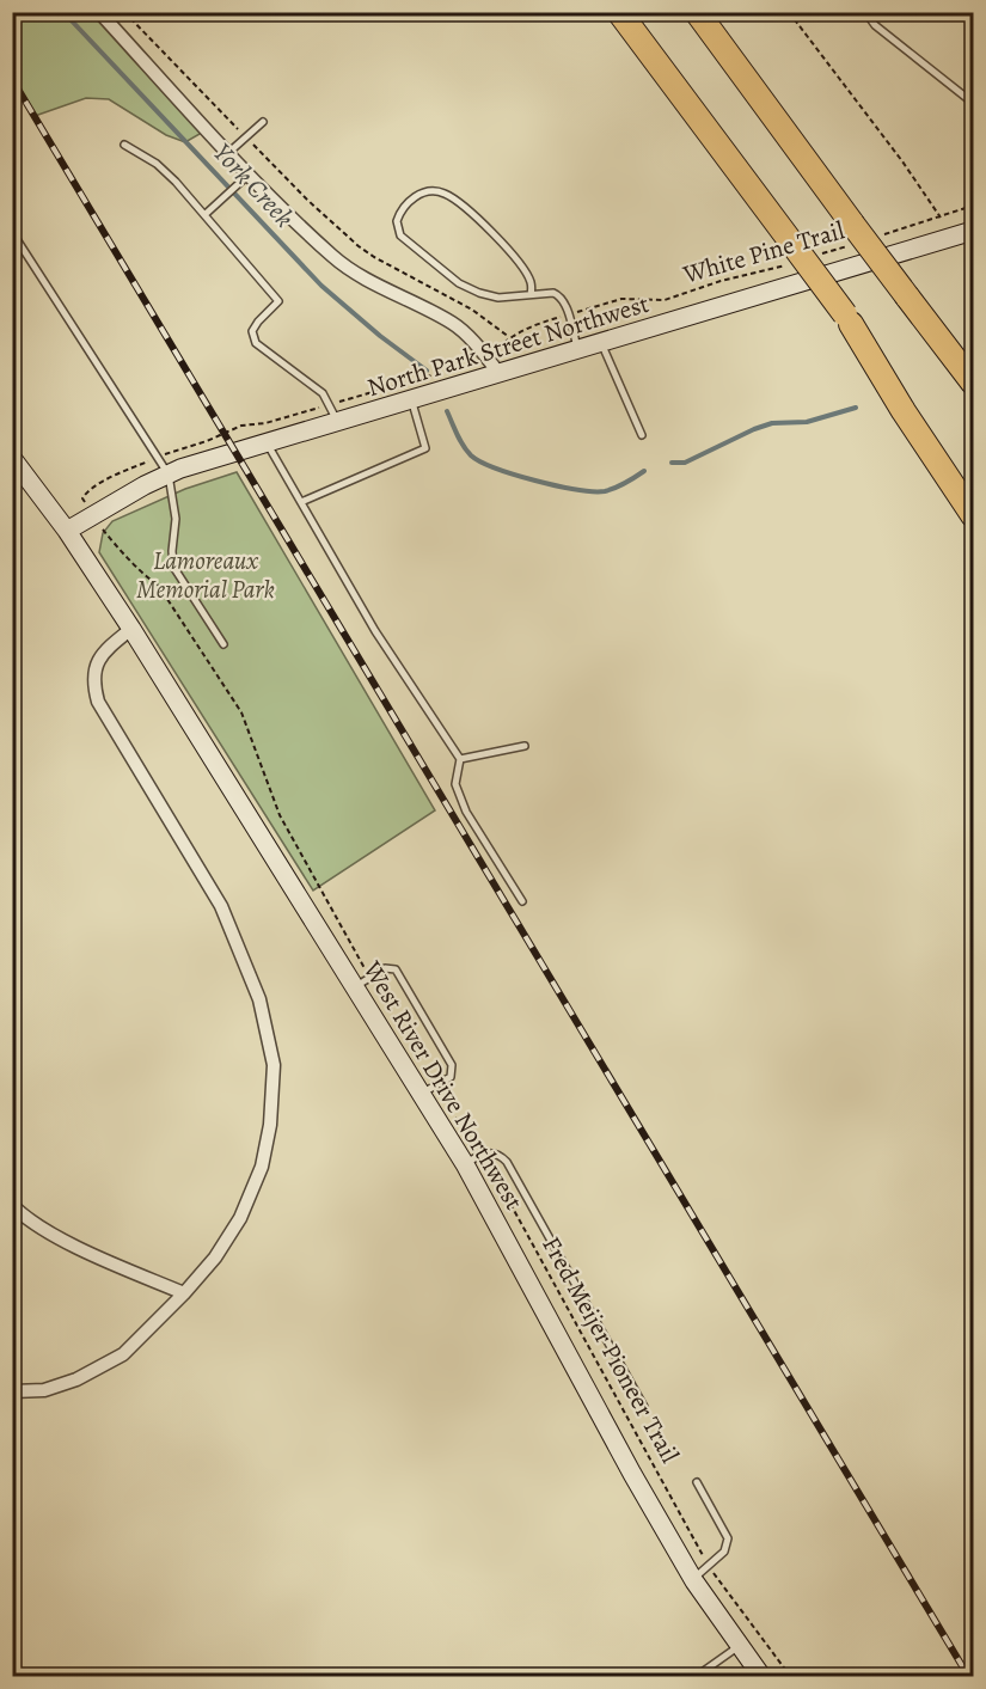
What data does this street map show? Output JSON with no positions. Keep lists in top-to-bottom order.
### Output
{
  "streets": {
    "main road": ["North Park Street Northwest", "West River Drive Northwest"],
    "path": ["White Pine Trail", "Fred Meijer Pioneer Trail"]
  },
  "crossings": [
    ["North Park Street Northwest", "West River Drive Northwest"],
    ["West River Drive Northwest", "Fred Meijer Pioneer Trail"]
  ],
  "water": ["York Creek"],
  "parks": ["Lamoreaux Memorial Park"]
}
